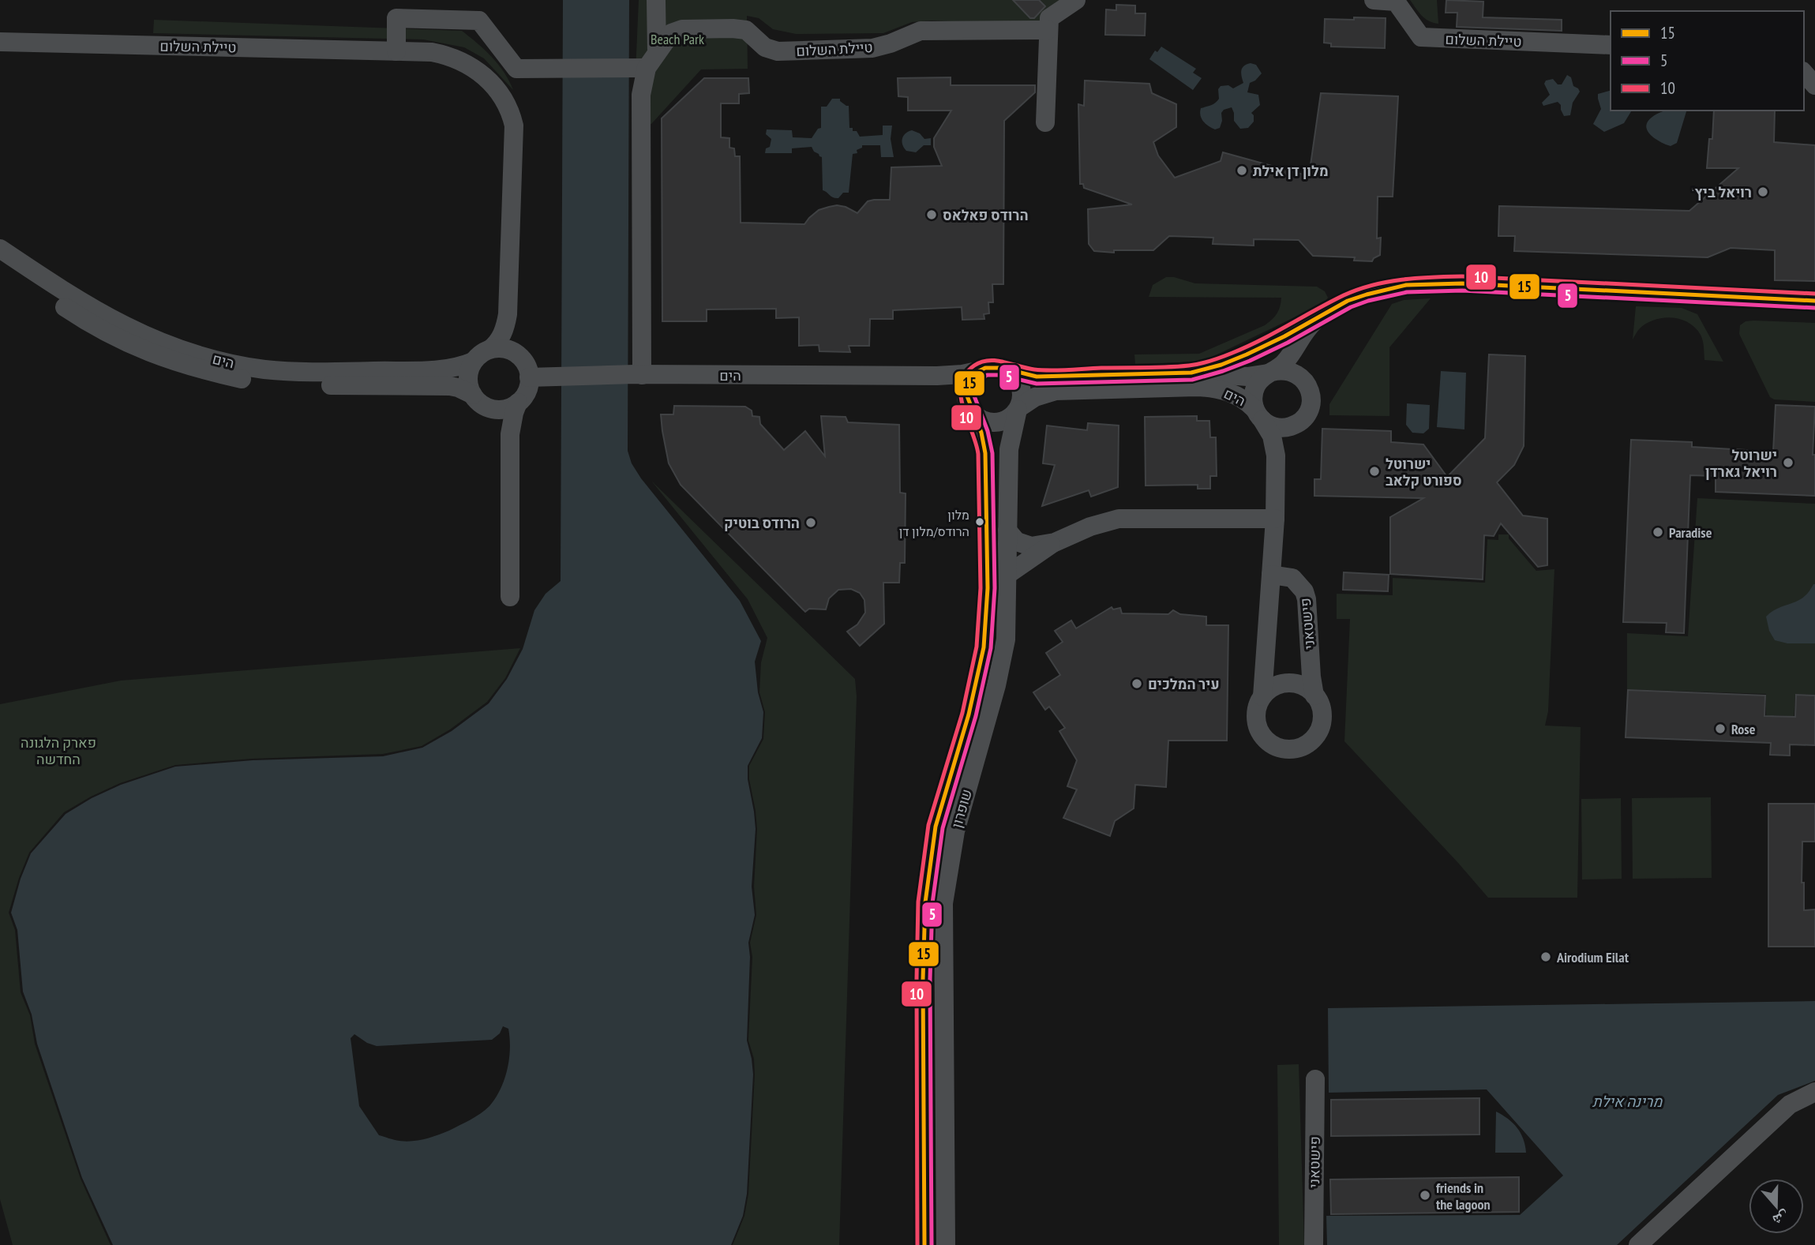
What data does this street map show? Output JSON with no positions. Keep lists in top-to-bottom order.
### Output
{
  "streets": {
    "street": [
      "טיילת השלום",
      "הים",
      "פישטאני",
      "שופרון"
    ]
  },
  "crossings": [
    ["הים", "שופרון"]
  ],
  "water": ["מרינה אילת"],
  "parks": ["Beach Park", "פארק הלגונה החדשה"],
  "places": [
    "מלון דן אילת",
    "'רויאל ביץ",
    "הרודס פאלאס",
    "ישרוטל רויאל גארדן",
    "ישרוטל ספורט קלאב",
    "מלון הרודס/מלון דן",
    "הרודס בוטיק",
    "Paradise",
    "עיר המלכים",
    "Rose",
    "Airodium Eilat",
    "friends in the lagoon"
  ],
  "lines": ["transit line 10", "transit line 15", "transit line 5"],
  "legend": ["15", "5", "10"],
  "north": "bottom"
}
